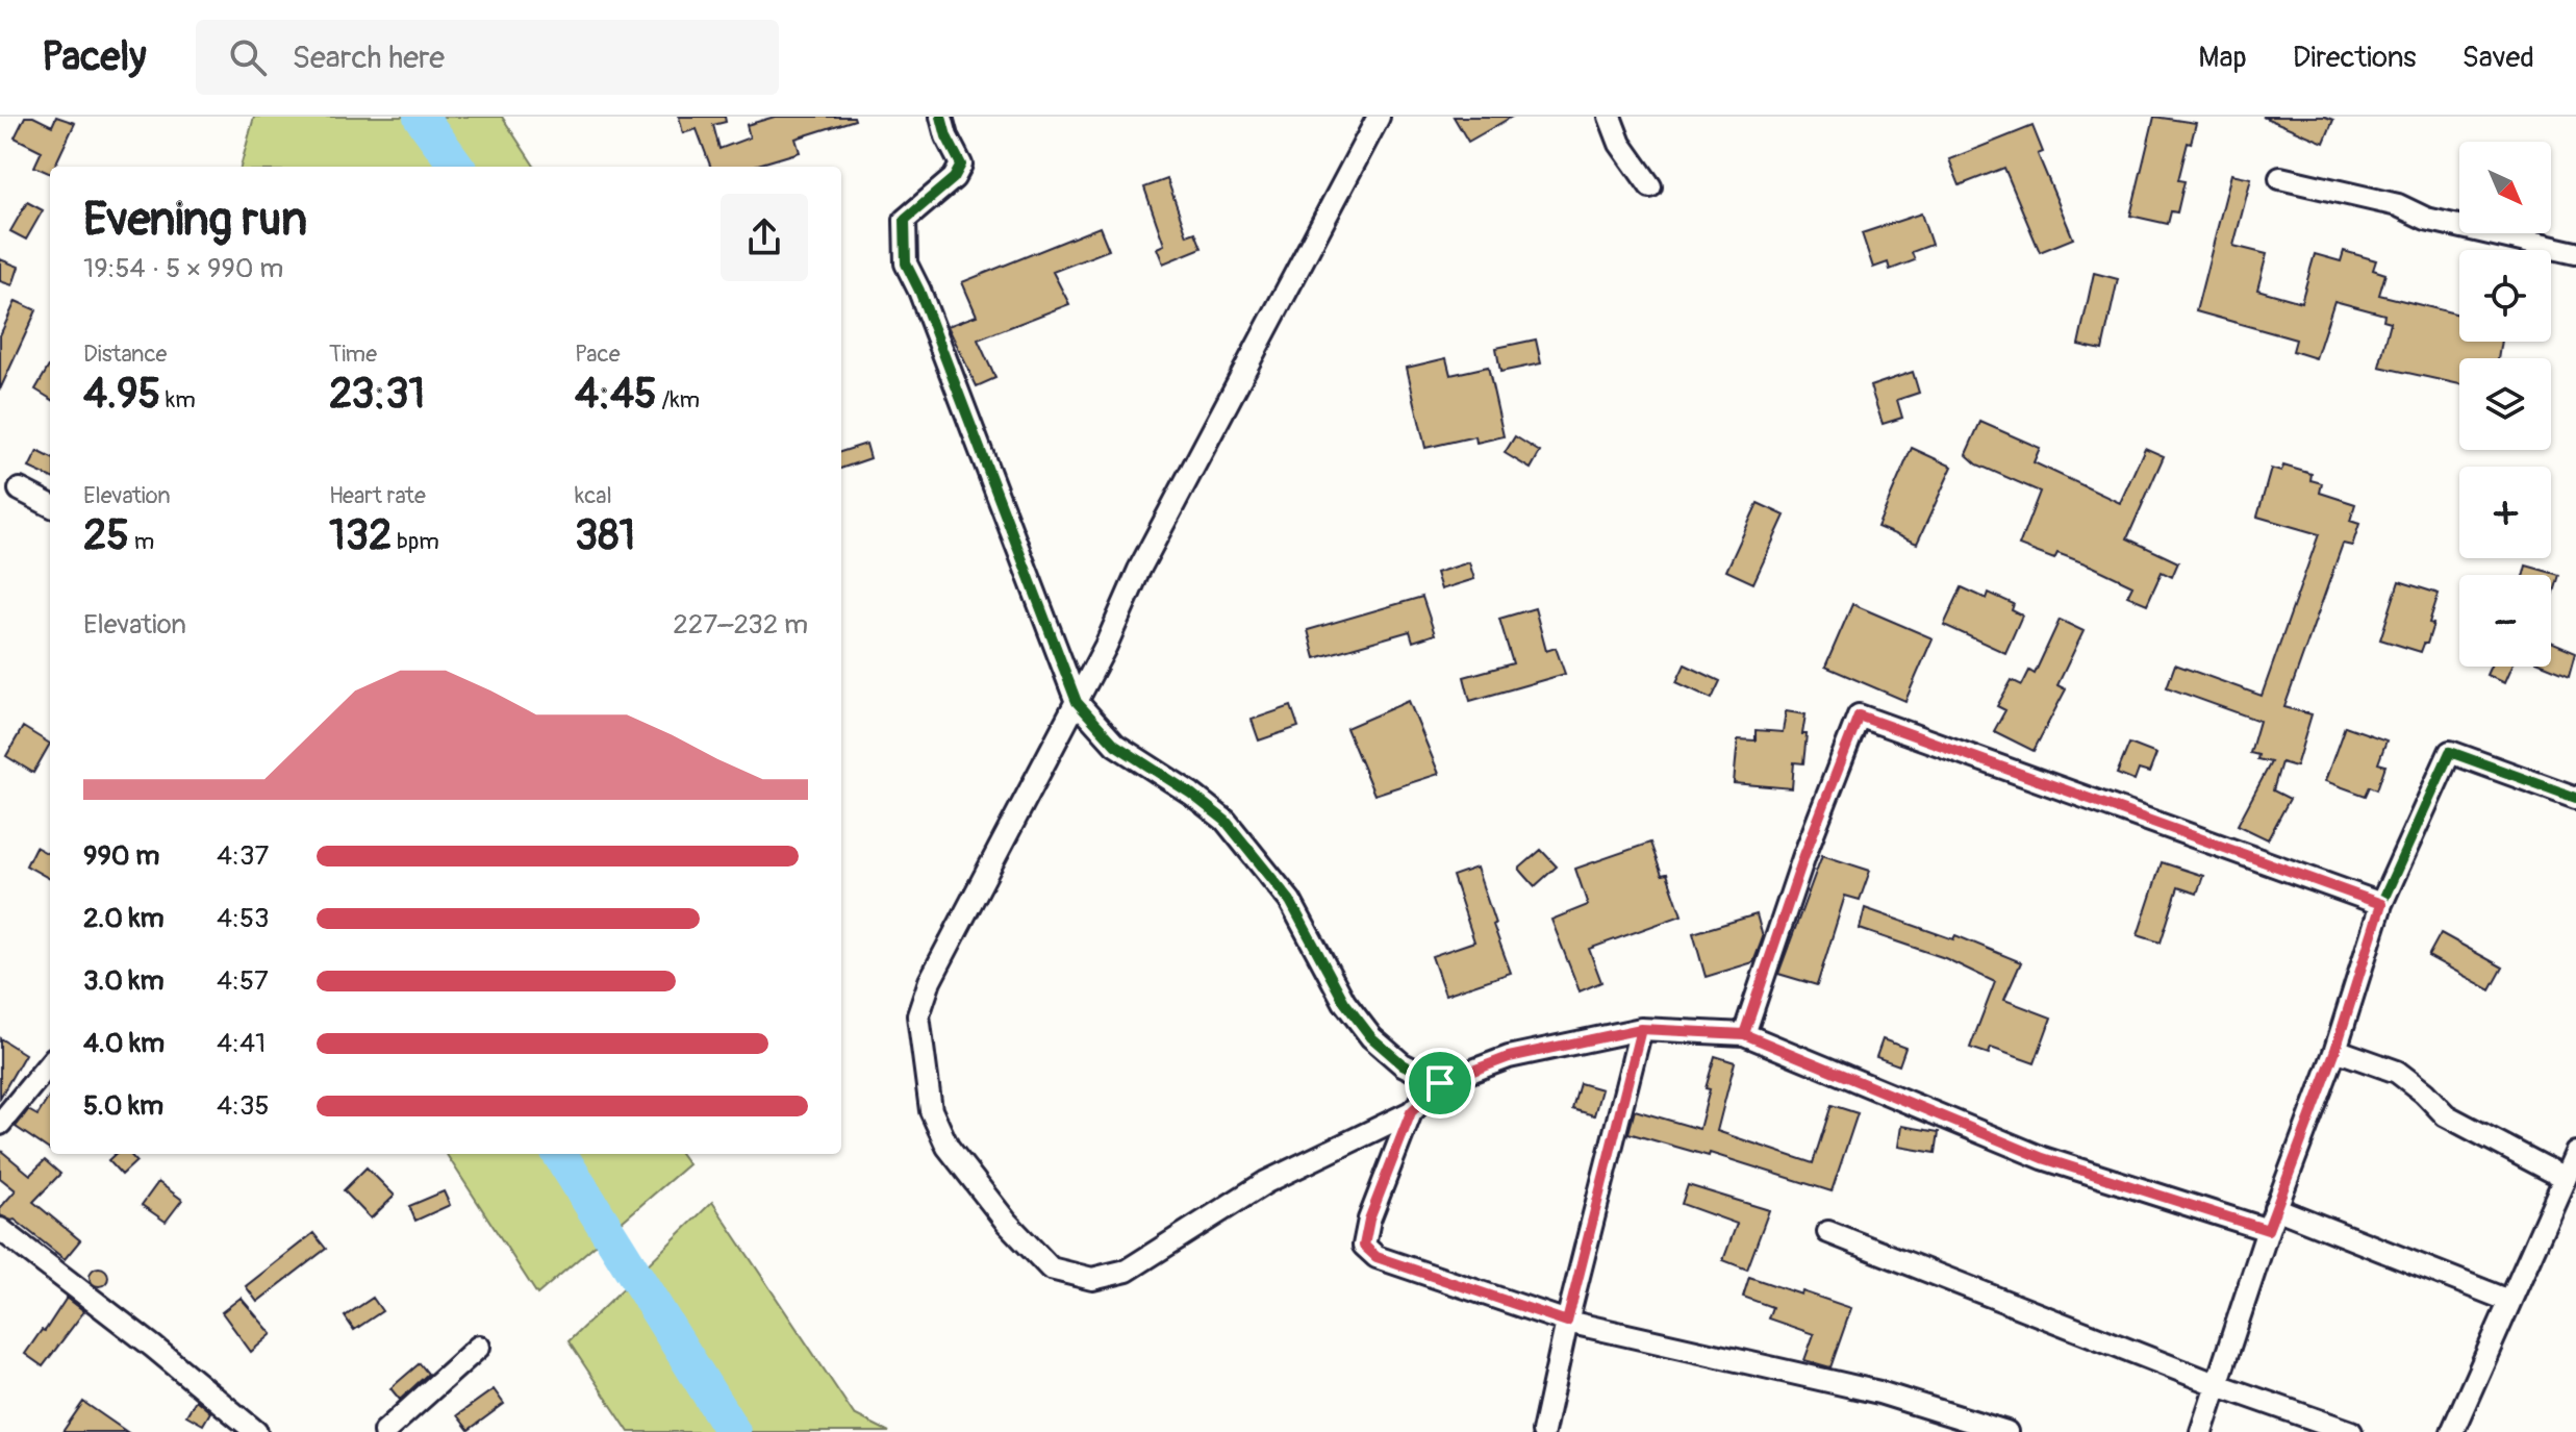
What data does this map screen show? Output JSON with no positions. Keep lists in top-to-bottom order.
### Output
{
  "north": "bottom right",
  "page": {
    "header": "Pacely",
    "search": "Search here",
    "nav": ["Map", "Directions", "Saved"],
    "map_buttons": ["+", "−"],
    "heading": ["Evening run", "19:54 · 5 × 990 m"],
    "stats": [
      ["Distance", "4.95 km"],
      ["Time", "23:31"],
      ["Pace", "4:45 /km"],
      ["Elevation", "25 m"],
      ["Heart rate", "132 bpm"],
      ["kcal", "381"]
    ],
    "chart": ["Elevation", "227–232 m"],
    "list": [
      {
        "name": "990 m",
        "note": "4:37"
      },
      {
        "name": "2.0 km",
        "note": "4:53"
      },
      {
        "name": "3.0 km",
        "note": "4:57"
      },
      {
        "name": "4.0 km",
        "note": "4:41"
      },
      {
        "name": "5.0 km",
        "note": "4:35"
      }
    ]
  }
}
